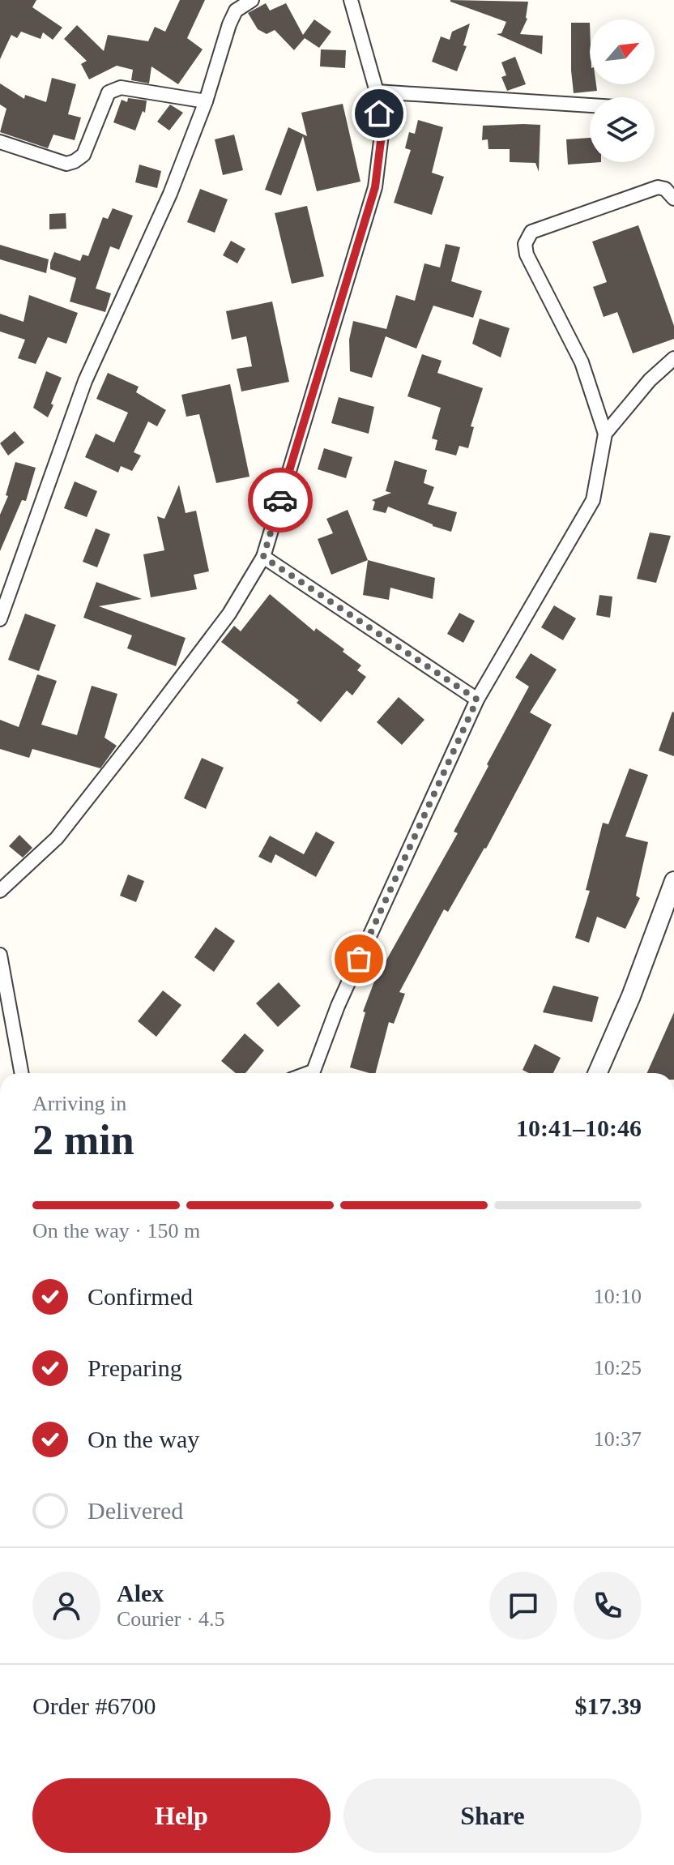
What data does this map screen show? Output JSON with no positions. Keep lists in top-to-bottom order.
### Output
{
  "north": "top right",
  "page": {
    "heading": ["2 min", "Arriving in", "10:41–10:46"],
    "panel": [
      "Alex",
      "Courier · 4.5",
      "Order #6700",
      "$17.39"
    ],
    "bar": "On the way · 150 m",
    "list": [
      ["Confirmed", "10:10"],
      ["Preparing", "10:25"],
      ["On the way", "10:37"],
      "Delivered"
    ],
    "buttons": ["Help", "Share"]
  }
}
